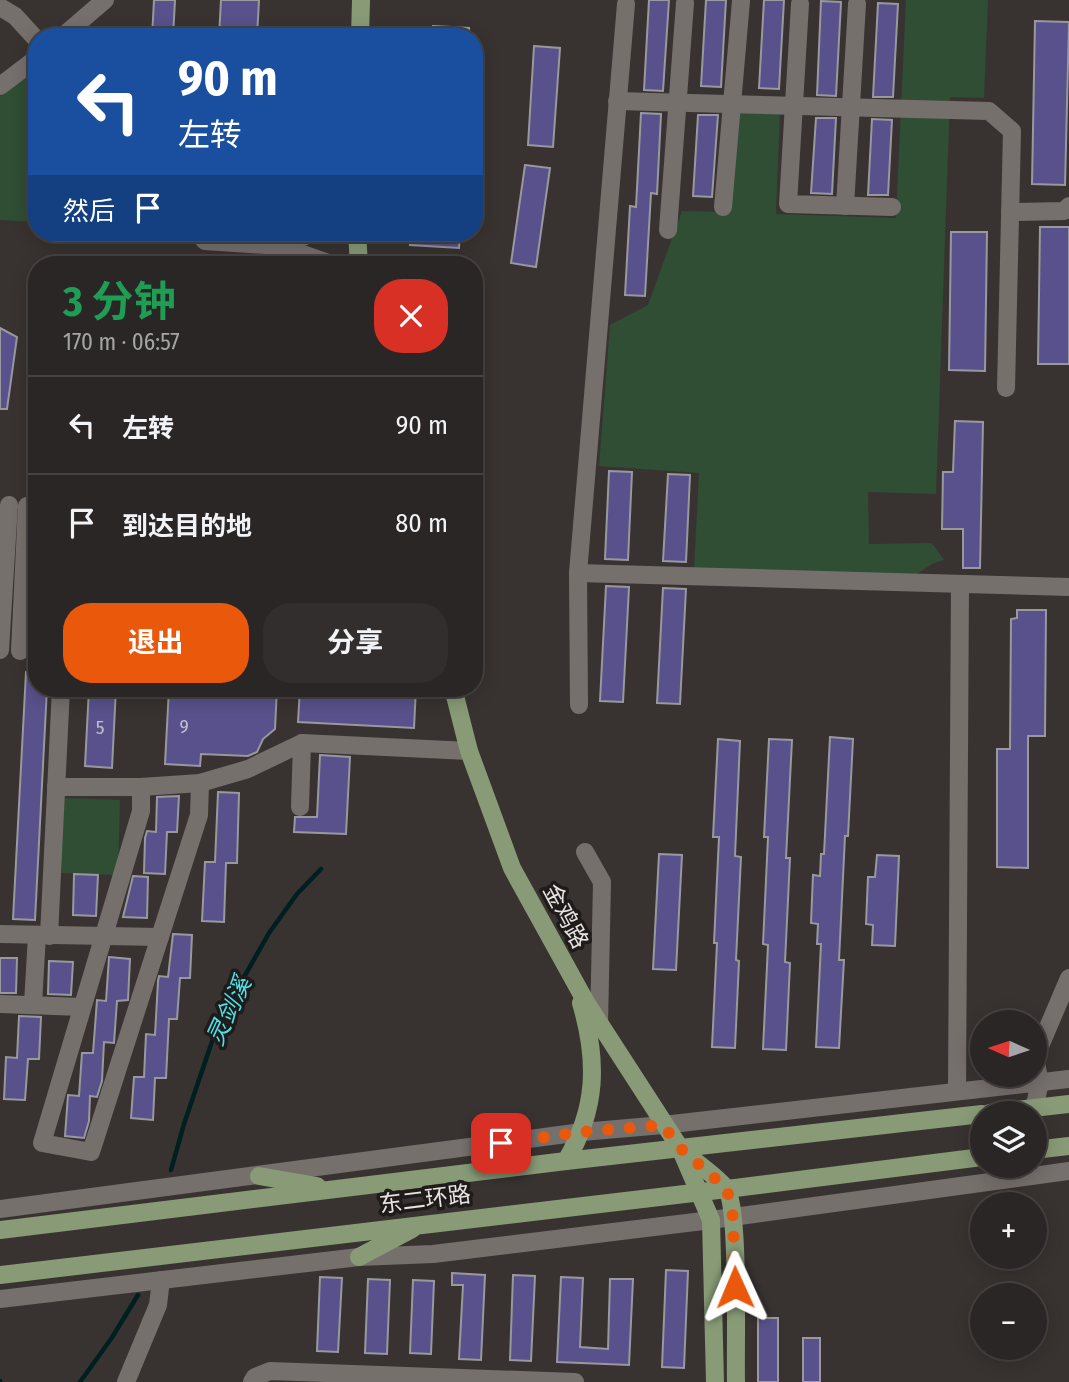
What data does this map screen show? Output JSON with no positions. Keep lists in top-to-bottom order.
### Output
{
  "streets": {
    "main road": ["金鸡路", "东二环路"]
  },
  "crossings": [
    ["金鸡路", "东二环路"]
  ],
  "water": ["灵剑溪"],
  "house_numbers": ["9", "5"],
  "north": "left",
  "page": {
    "turn": ["90 m", "左转"],
    "then": "然后",
    "heading": ["3 分钟", "170 m · 06:57"],
    "list": [
      {
        "name": "左转",
        "value": "90 m"
      },
      {
        "name": "到达目的地",
        "value": "80 m"
      }
    ],
    "buttons": ["退出", "分享"],
    "map_buttons": ["+", "−"]
  }
}
